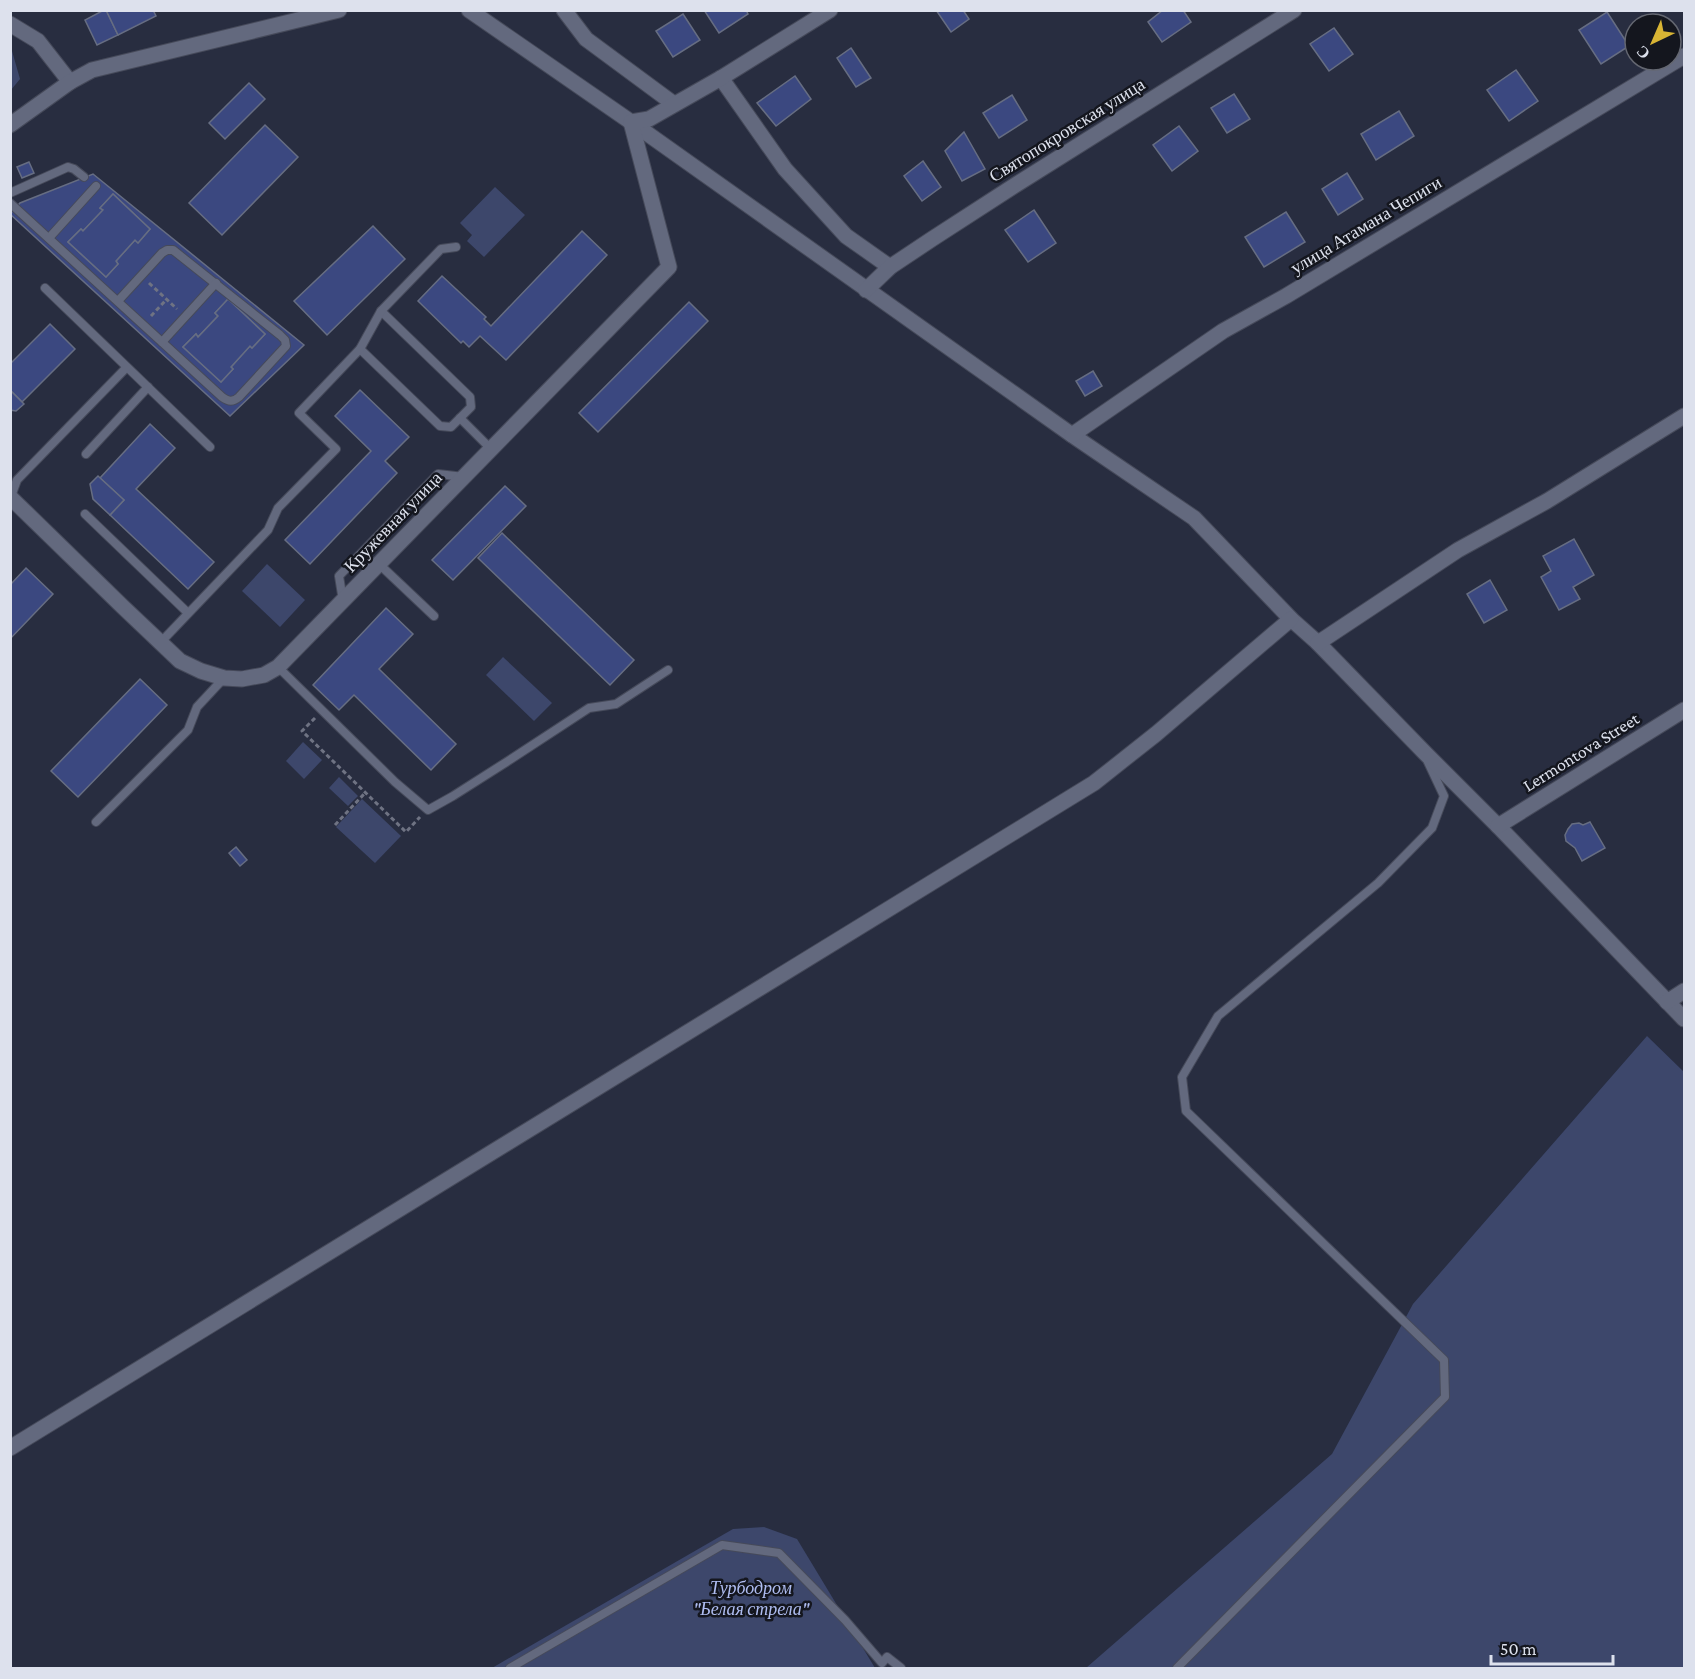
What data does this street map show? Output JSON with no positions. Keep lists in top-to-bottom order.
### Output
{
  "streets": {
    "street": [
      "Святопокровская улица",
      "улица Атамана Чепиги",
      "Кружевная улица",
      "Lermontova Street"
    ]
  },
  "parks": ["Турбодром \"Белая стрела\""],
  "scale_bar": "50 m",
  "north": "bottom left"
}
